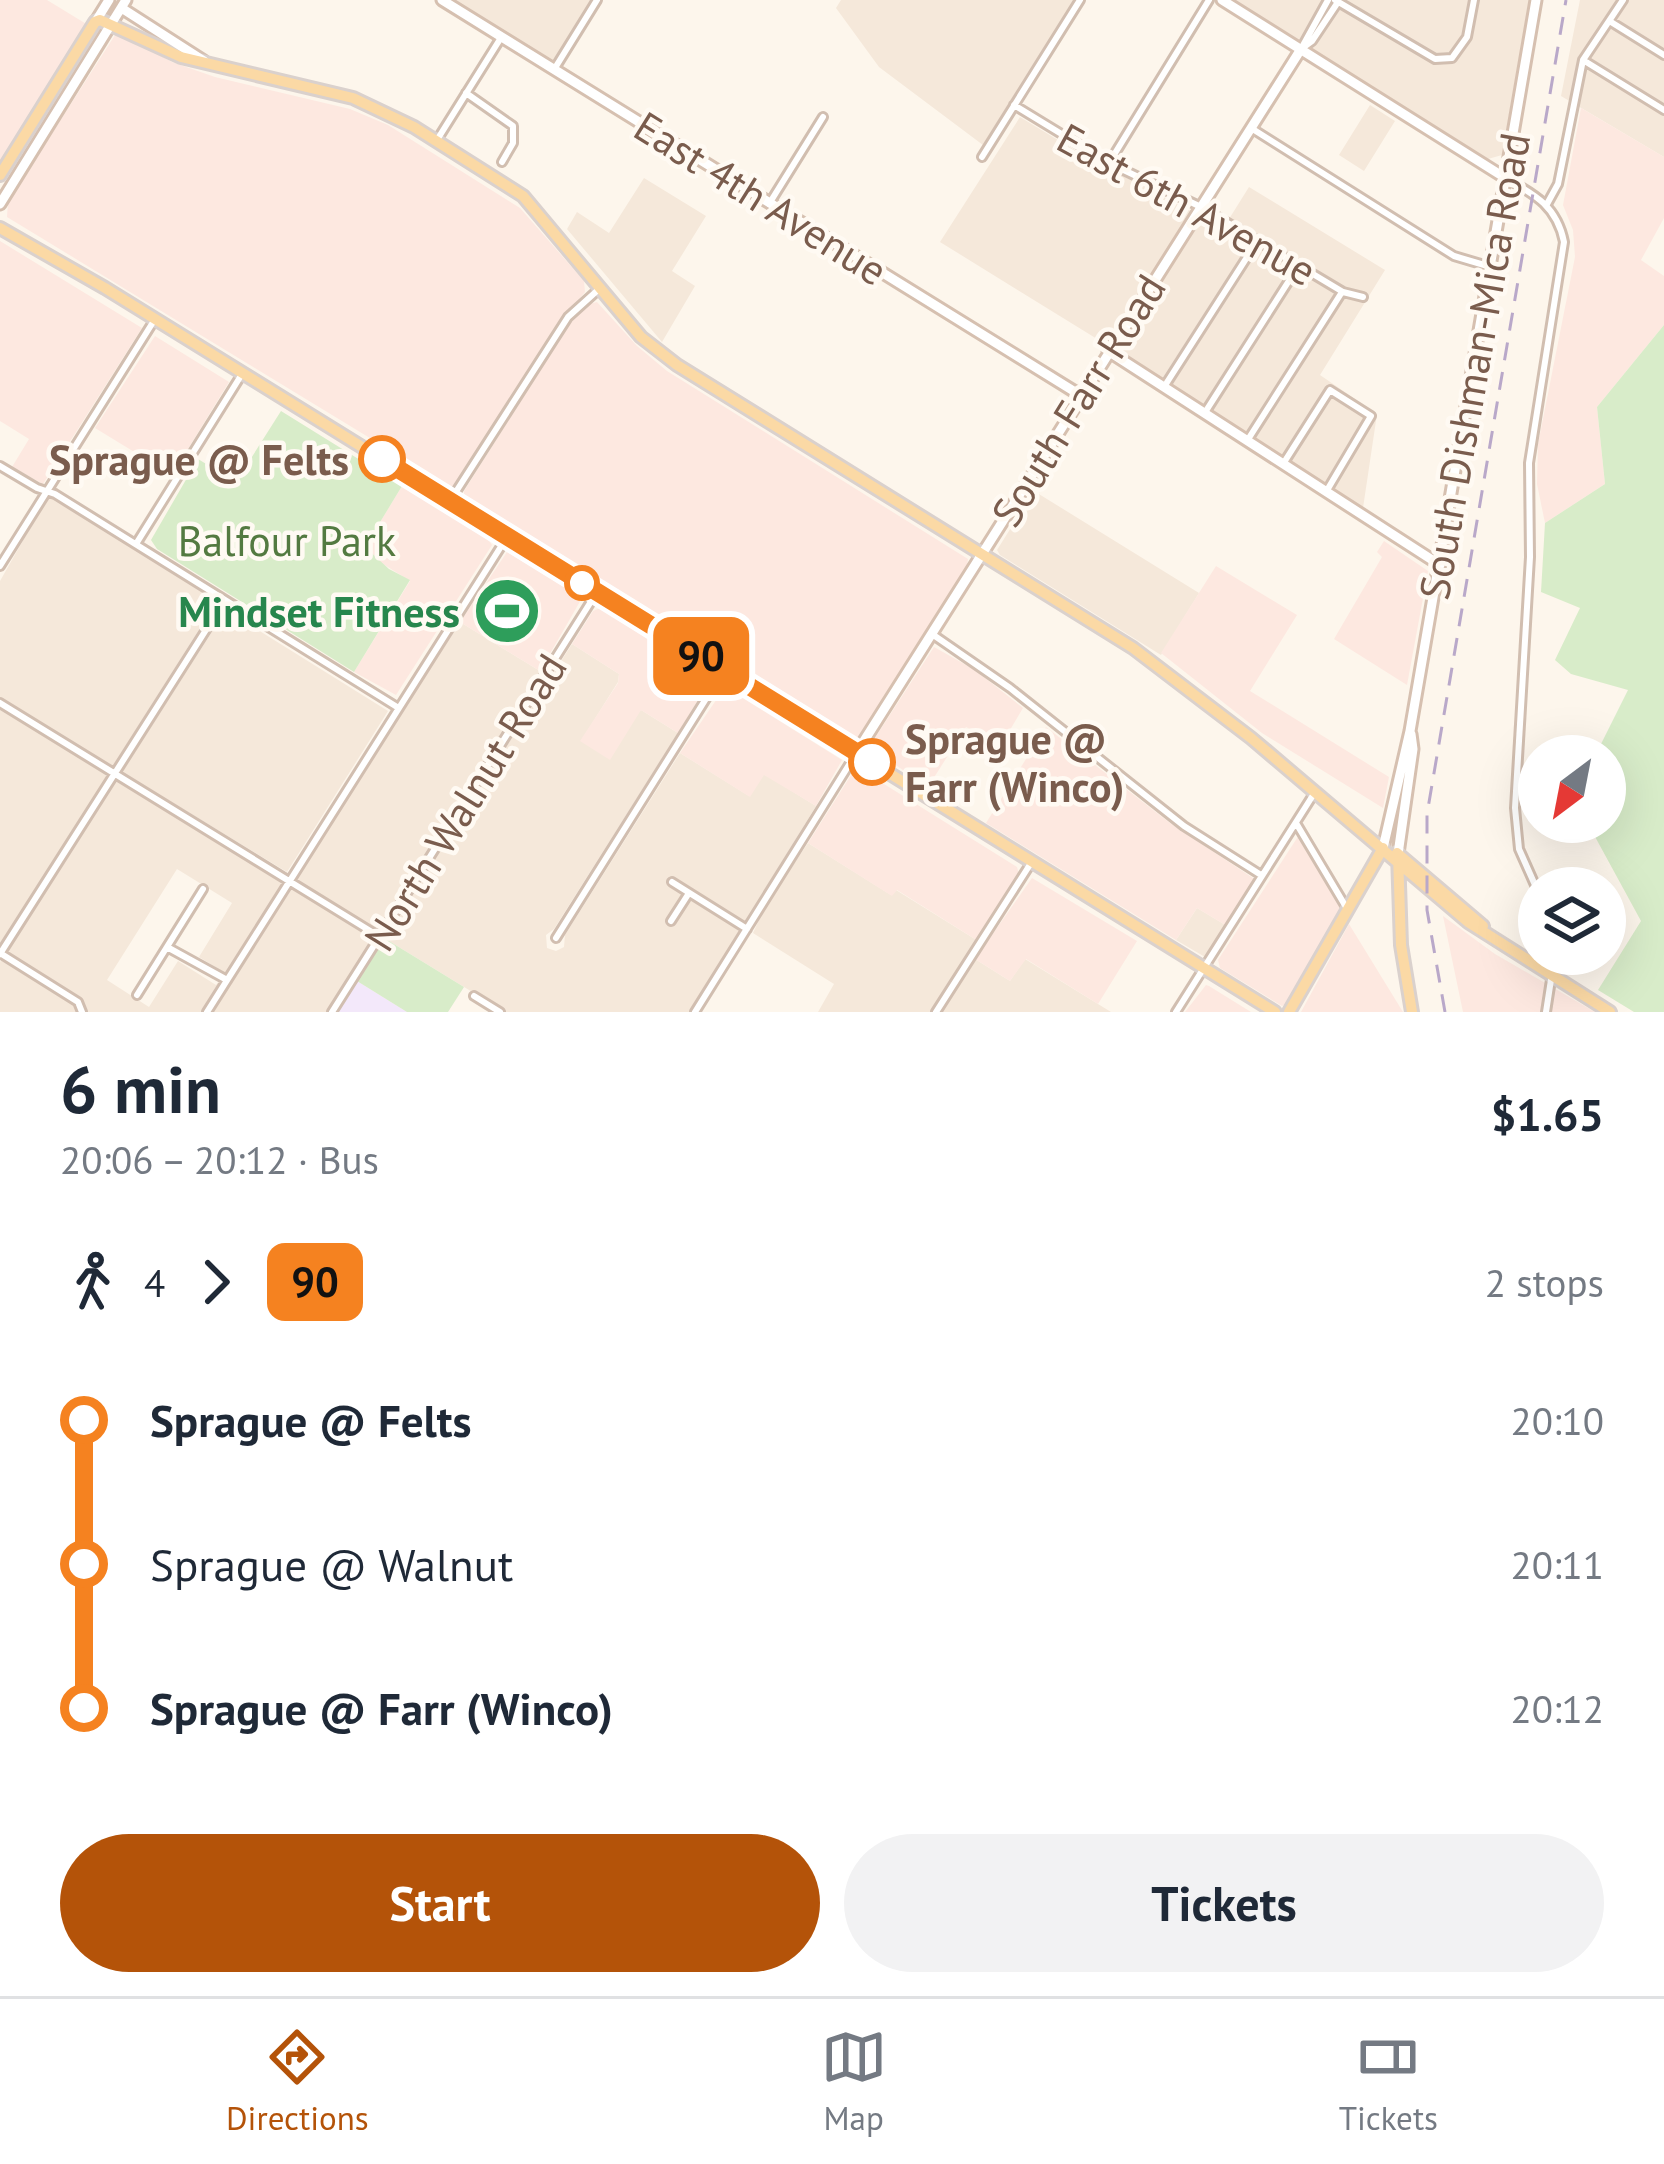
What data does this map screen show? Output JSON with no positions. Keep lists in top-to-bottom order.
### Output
{
  "streets": {
    "street": [
      "East 4th Avenue",
      "East 6th Avenue",
      "South Dishman-Mica Road",
      "South Farr Road",
      "North Walnut Road"
    ]
  },
  "crossings": [
    ["East 4th Avenue", "South Farr Road"],
    ["East 6th Avenue", "South Farr Road"]
  ],
  "parks": ["Balfour Park"],
  "places": {
    "other": ["Sprague @ Felts", "Sprague @ Farr (Winco)"],
    "sports": ["Mindset Fitness"]
  },
  "lines": ["bus line 90"],
  "north": "bottom left",
  "page": {
    "on_map": "90",
    "heading": ["6 min", "20:06 – 20:12 · Bus", "$1.65"],
    "legs": ["4", "90", "2 stops"],
    "list": [
      {
        "name": "Sprague @ Felts",
        "value": "20:10"
      },
      {
        "name": "Sprague @ Walnut",
        "value": "20:11"
      },
      {
        "name": "Sprague @ Farr (Winco)",
        "value": "20:12"
      }
    ],
    "buttons": ["Start", "Tickets"],
    "tabs": ["Directions", "Map", "Tickets"]
  }
}
